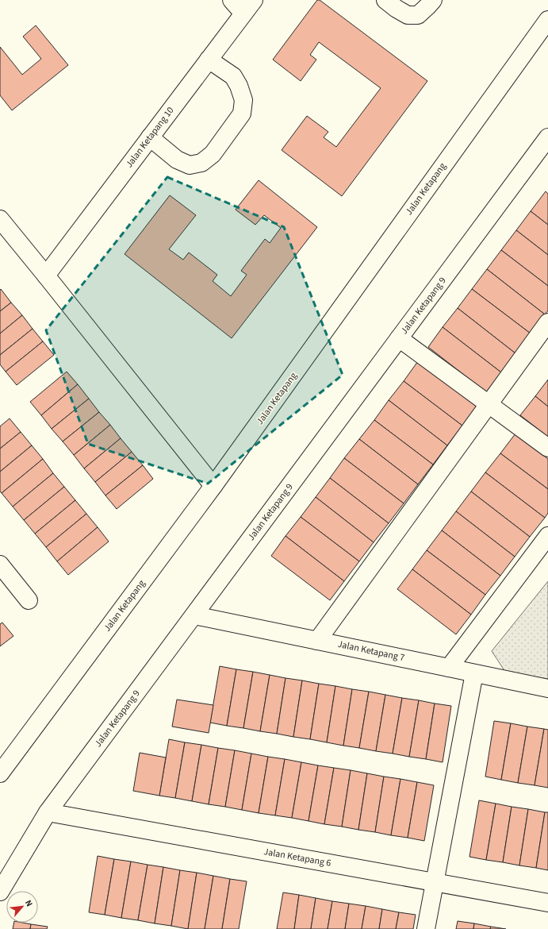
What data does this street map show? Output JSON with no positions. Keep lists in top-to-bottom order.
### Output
{
  "streets": {
    "street": [
      "Jalan Ketapang 10",
      "Jalan Ketapang",
      "Jalan Ketapang 9",
      "Jalan Ketapang 7",
      "Jalan Ketapang 6"
    ]
  },
  "crossings": [
    ["Jalan Ketapang 9", "Jalan Ketapang 7"],
    ["Jalan Ketapang 9", "Jalan Ketapang 6"]
  ],
  "north": "top right"
}
